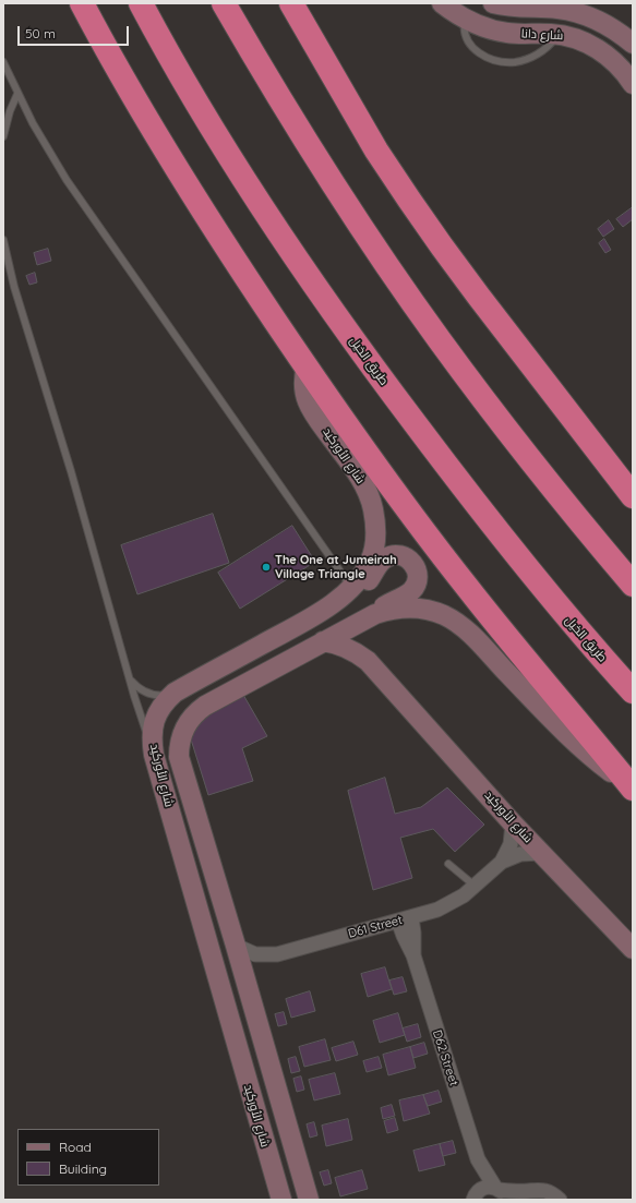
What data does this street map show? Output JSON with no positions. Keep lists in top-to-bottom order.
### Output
{
  "streets": {
    "highway": ["طريق الخيل"],
    "street": [
      "شارع دانا",
      "شارع الأوركيد",
      "D61 Street",
      "D62 Street"
    ]
  },
  "crossings": [
    ["شارع الأوركيد", "D61 Street"],
    ["D61 Street", "D62 Street"]
  ],
  "places": ["The One at Jumeirah Village Triangle"],
  "legend": ["Road", "Building"],
  "scale_bar": "50 m"
}
